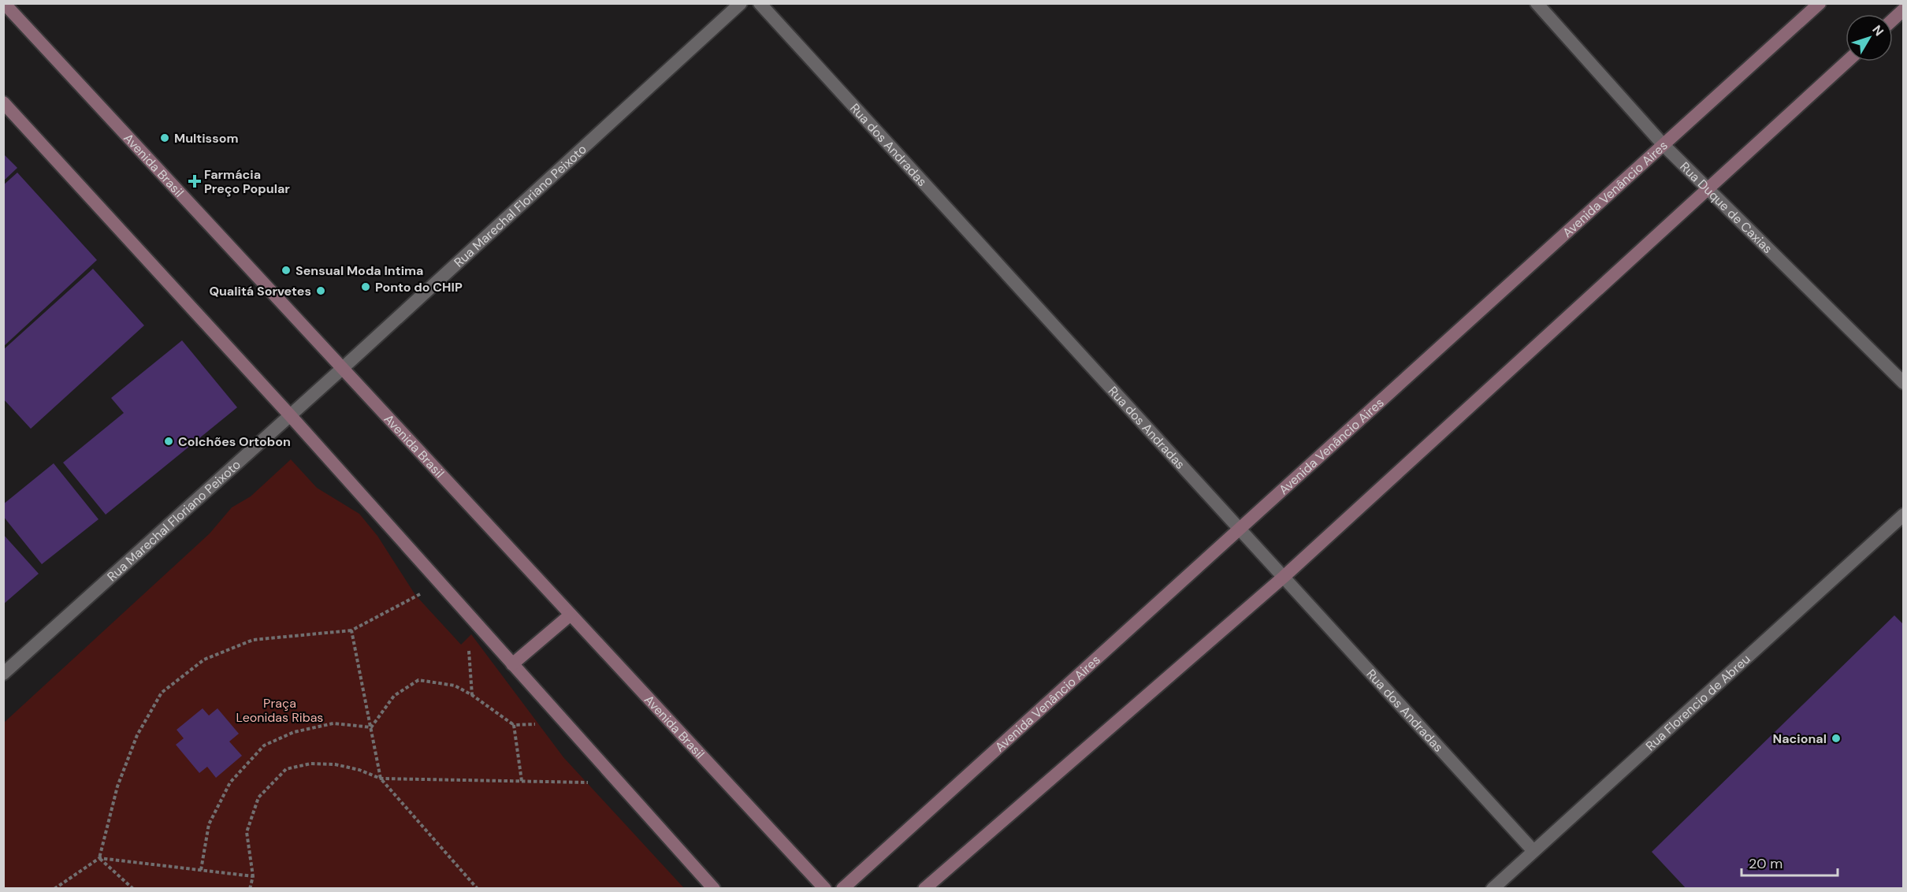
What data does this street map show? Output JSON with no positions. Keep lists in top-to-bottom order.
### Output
{
  "streets": {
    "main road": ["Avenida Brasil", "Avenida Venâncio Aires"],
    "street": [
      "Rua dos Andradas",
      "Rua Marechal Floriano Peixoto",
      "Rua Duque de Caxias",
      "Rua Florencio de Abreu"
    ]
  },
  "crossings": [
    ["Rua dos Andradas", "Avenida Venâncio Aires"],
    ["Rua dos Andradas", "Rua Florencio de Abreu"],
    ["Avenida Brasil", "Rua Marechal Floriano Peixoto"],
    ["Avenida Venâncio Aires", "Rua Duque de Caxias"]
  ],
  "parks": ["Praça Leonidas Ribas"],
  "places": {
    "other": [
      "Multissom",
      "Sensual Moda Intima",
      "Ponto do CHIP",
      "Qualitá Sorvetes",
      "Colchões Ortobon",
      "Nacional"
    ],
    "health": ["Farmácia Preço Popular"]
  },
  "scale_bar": "20 m",
  "north": "top right"
}
